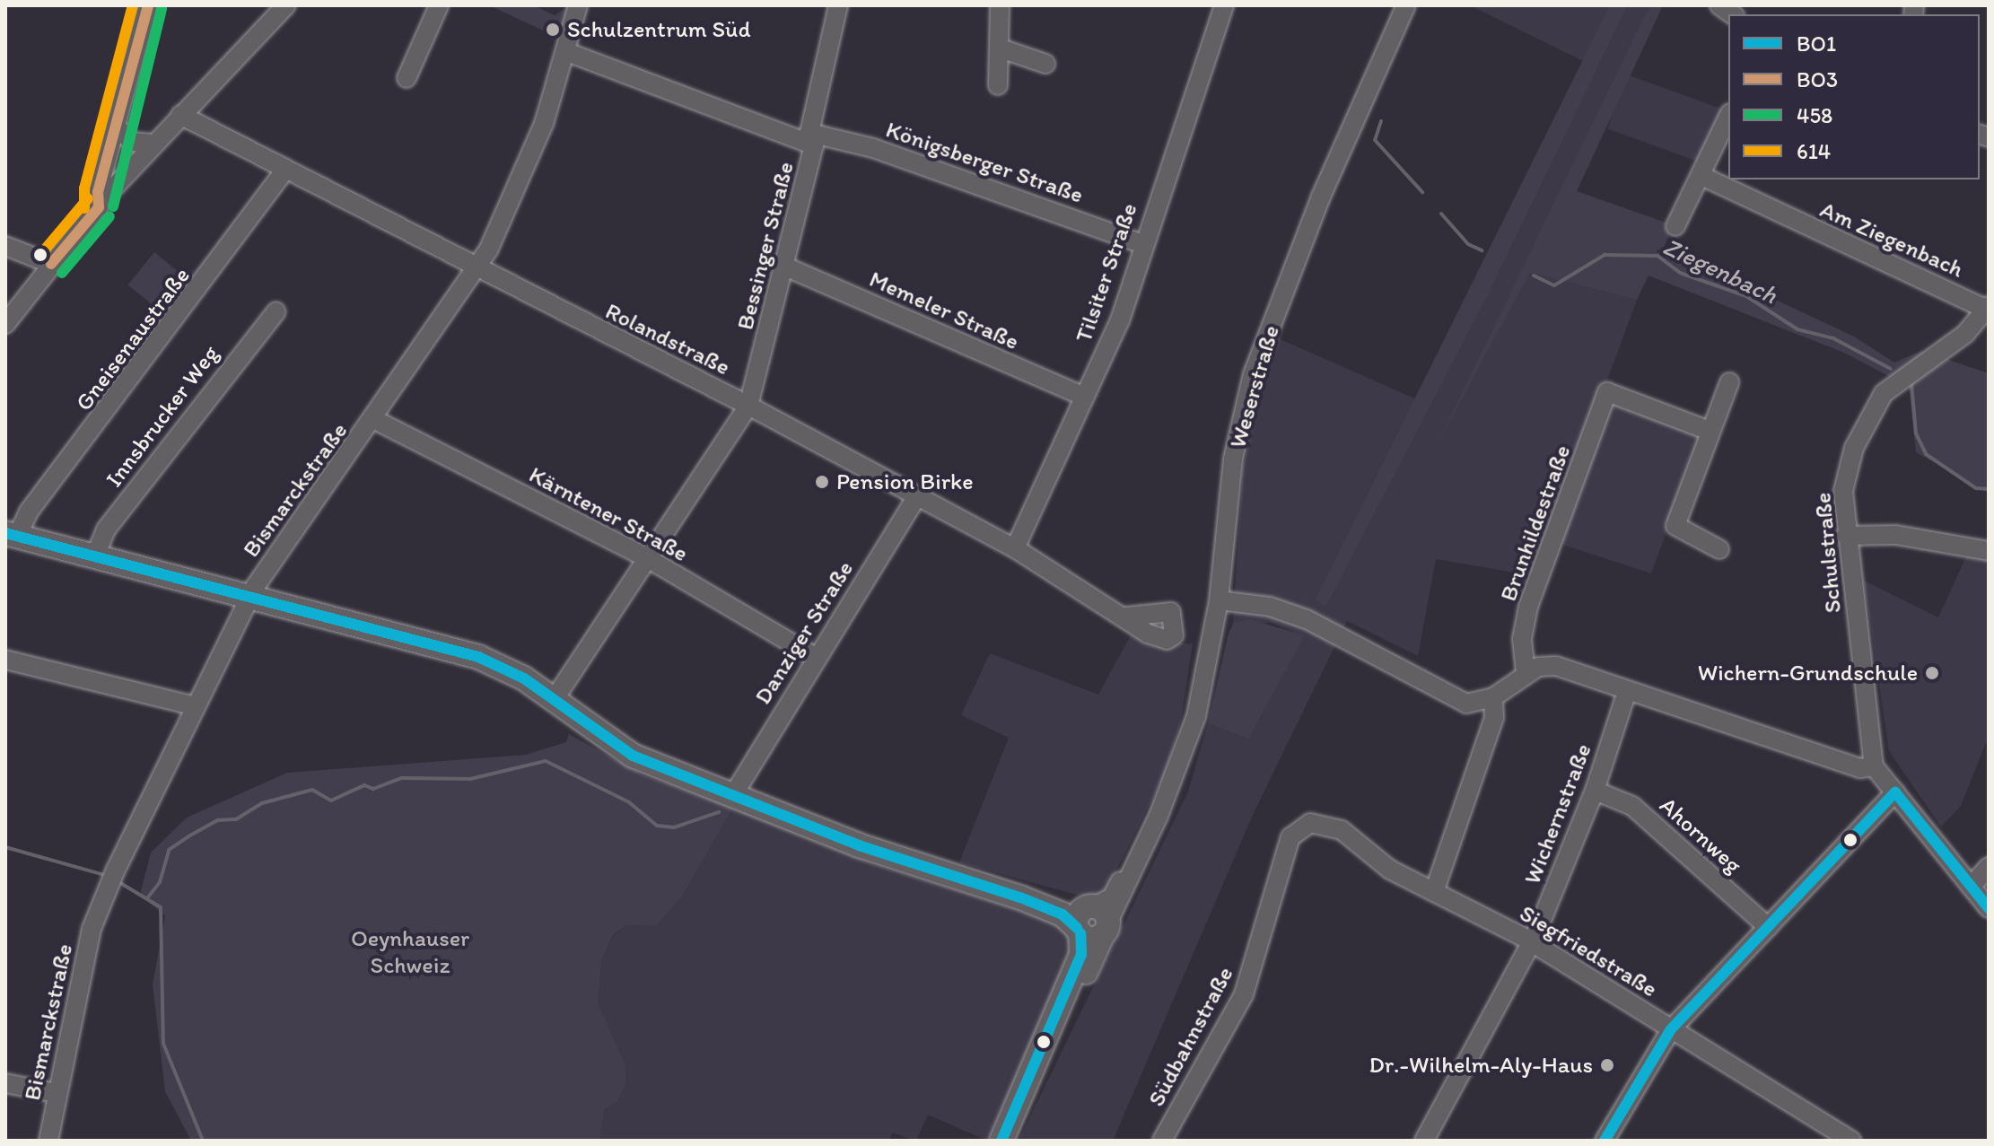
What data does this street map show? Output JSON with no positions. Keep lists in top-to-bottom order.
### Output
{
  "streets": {
    "main road": ["Weserstraße"],
    "street": [
      "Königsberger Straße",
      "Am Ziegenbach",
      "Bessinger Straße",
      "Tilsiter Straße",
      "Memeler Straße",
      "Gneisenaustraße",
      "Rolandstraße",
      "Innsbrucker Weg",
      "Bismarckstraße",
      "Kärntener Straße",
      "Brunhildestraße",
      "Schulstraße",
      "Danziger Straße",
      "Wichernstraße",
      "Ahornweg",
      "Siegfriedstraße",
      "Südbahnstraße"
    ]
  },
  "crossings": [
    ["Königsberger Straße", "Bessinger Straße"],
    ["Königsberger Straße", "Tilsiter Straße"],
    ["Königsberger Straße", "Bismarckstraße"],
    ["Am Ziegenbach", "Schulstraße"],
    ["Bessinger Straße", "Memeler Straße"],
    ["Bessinger Straße", "Rolandstraße"],
    ["Bessinger Straße", "Kärntener Straße"],
    ["Tilsiter Straße", "Memeler Straße"],
    ["Tilsiter Straße", "Rolandstraße"],
    ["Gneisenaustraße", "Rolandstraße"],
    ["Rolandstraße", "Bismarckstraße"],
    ["Rolandstraße", "Danziger Straße"],
    ["Bismarckstraße", "Kärntener Straße"],
    ["Kärntener Straße", "Danziger Straße"],
    ["Wichernstraße", "Ahornweg"],
    ["Wichernstraße", "Siegfriedstraße"],
    ["Siegfriedstraße", "Südbahnstraße"]
  ],
  "water": ["Ziegenbach"],
  "parks": ["Oeynhauser Schweiz"],
  "places": [
    "Schulzentrum Süd",
    "Pension Birke",
    "Wichern-Grundschule",
    "Dr.-Wilhelm-Aly-Haus"
  ],
  "lines": [
    "transit line BO3",
    "transit line 614",
    "transit line 458",
    "transit line BO1"
  ],
  "legend": [
    "BO1",
    "BO3",
    "458",
    "614"
  ]
}
